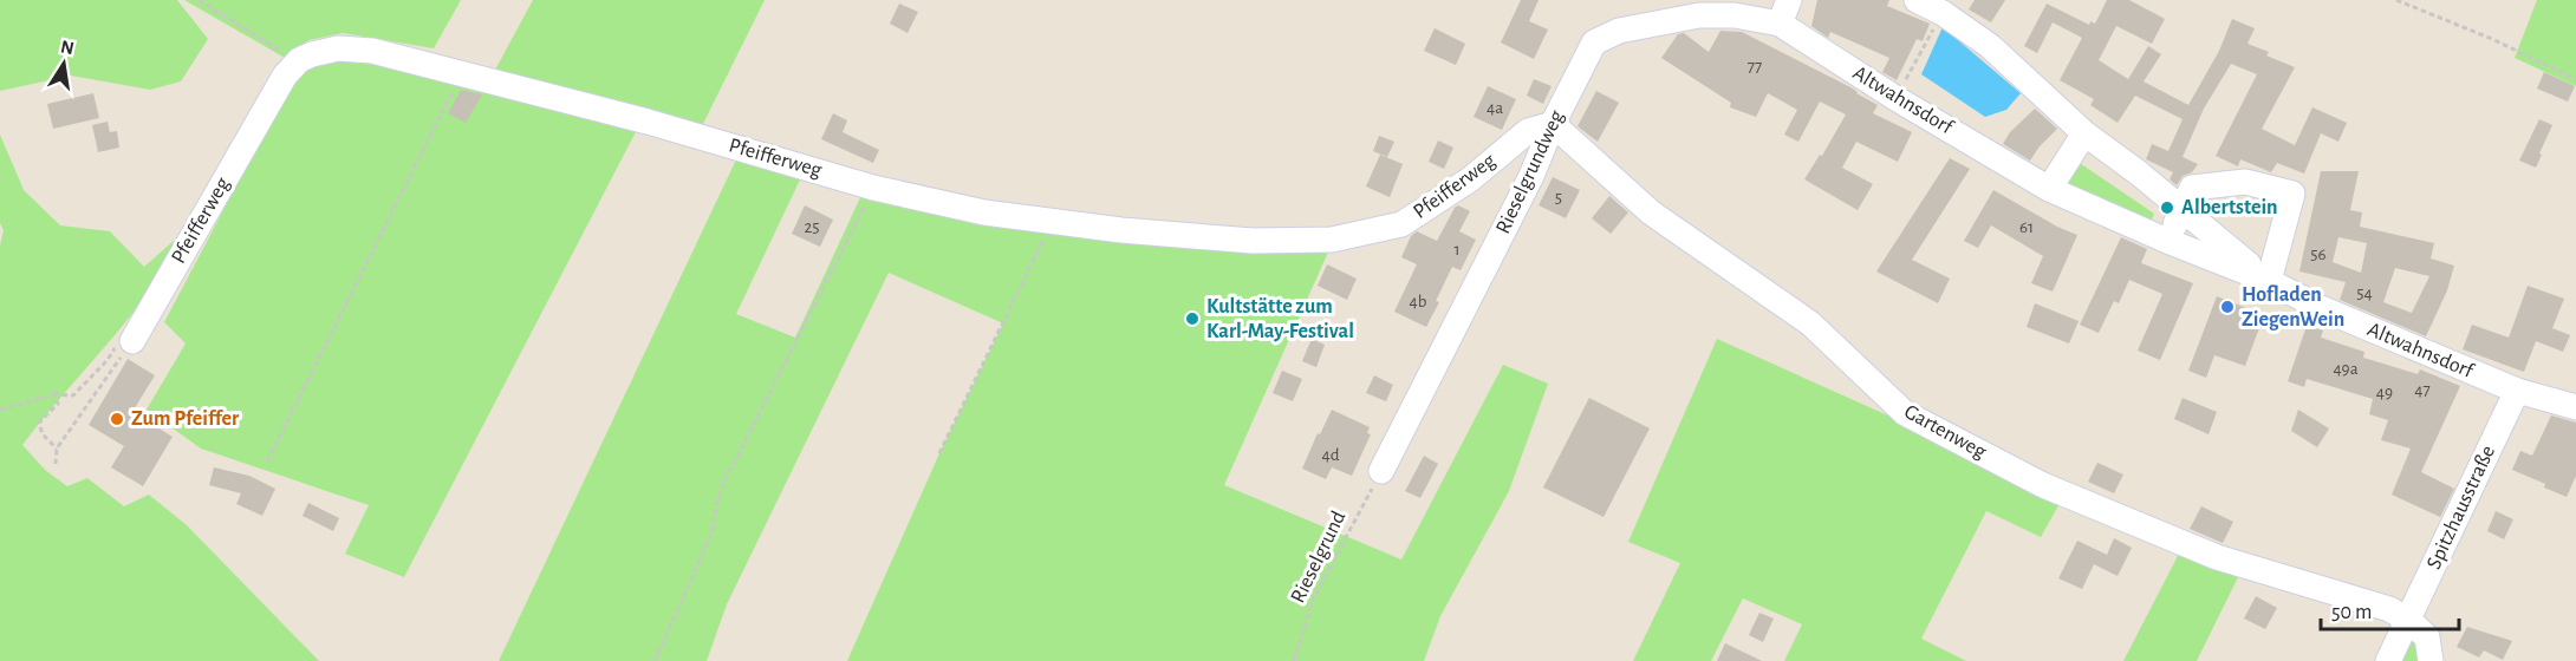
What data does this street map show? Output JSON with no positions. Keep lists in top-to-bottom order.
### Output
{
  "streets": {
    "street": [
      "Altwahnsdorf",
      "Pfeifferweg",
      "Rieselgrundweg",
      "Gartenweg",
      "Spitzhausstraße"
    ],
    "path": ["Rieselgrund"]
  },
  "crossings": [
    ["Altwahnsdorf", "Rieselgrundweg"],
    ["Altwahnsdorf", "Spitzhausstraße"],
    ["Pfeifferweg", "Rieselgrundweg"],
    ["Pfeifferweg", "Gartenweg"],
    ["Rieselgrundweg", "Gartenweg"],
    ["Rieselgrundweg", "Rieselgrund"],
    ["Gartenweg", "Spitzhausstraße"]
  ],
  "places": [
    "Albertstein",
    "Hofladen ZiegenWein",
    "Kultstätte zum Karl-May-Festival",
    "Zum Pfeiffer"
  ],
  "house_numbers": [
    "77",
    "4a",
    "5",
    "25",
    "61",
    "1",
    "56",
    "54",
    "4b",
    "49a",
    "47",
    "49",
    "4d"
  ],
  "scale_bar": "50 m",
  "north": "top"
}
